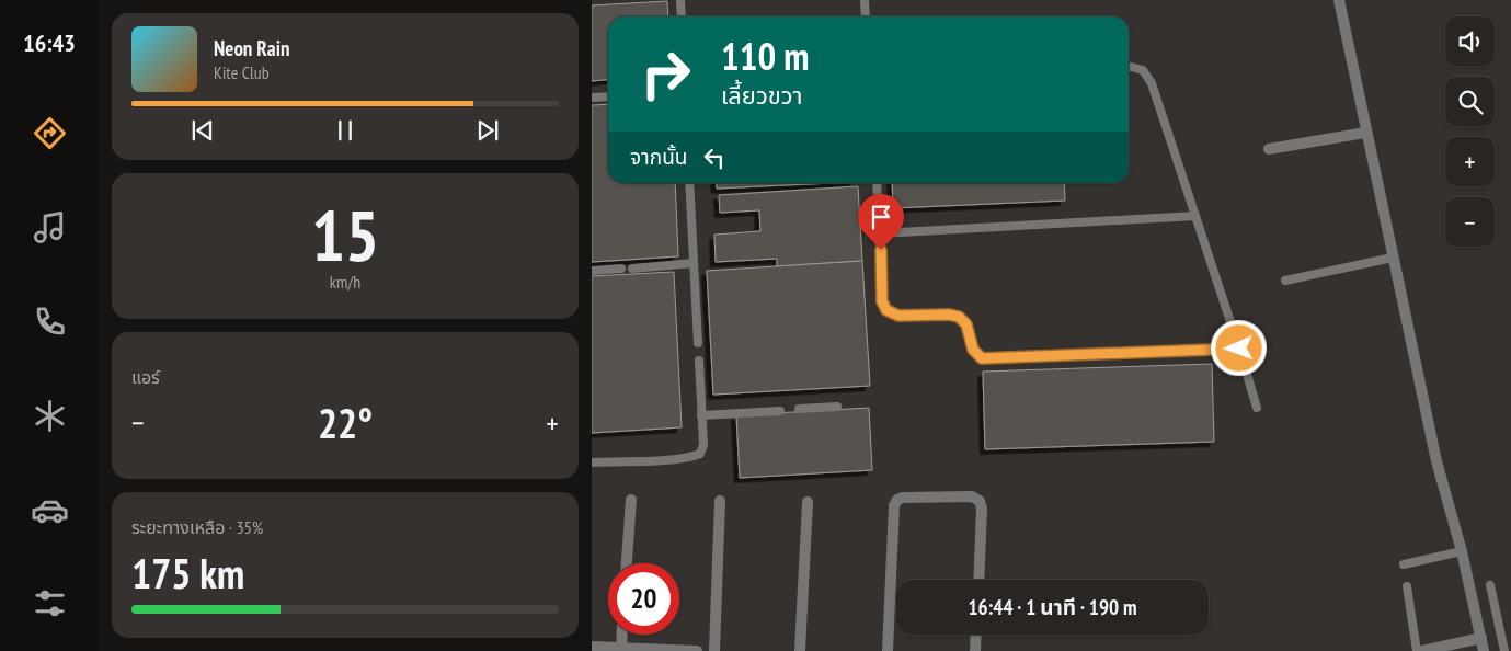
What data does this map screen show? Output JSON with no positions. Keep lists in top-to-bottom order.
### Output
{
  "page": {
    "tabs": "16:43",
    "map_buttons": ["+", "−"],
    "turn": ["110 m", "เลี้ยวขวา"],
    "song": ["Neon Rain", "Kite Club"],
    "then": "จากนั้น",
    "tile": [
      ["15", "km/h"],
      "แอร์",
      ["ระยะทางเหลือ · 35%", "175 km"]
    ],
    "heat": ["−", "22°", "+"],
    "limit": "20",
    "trip": "16:44 · 1 นาที · 190 m"
  }
}
